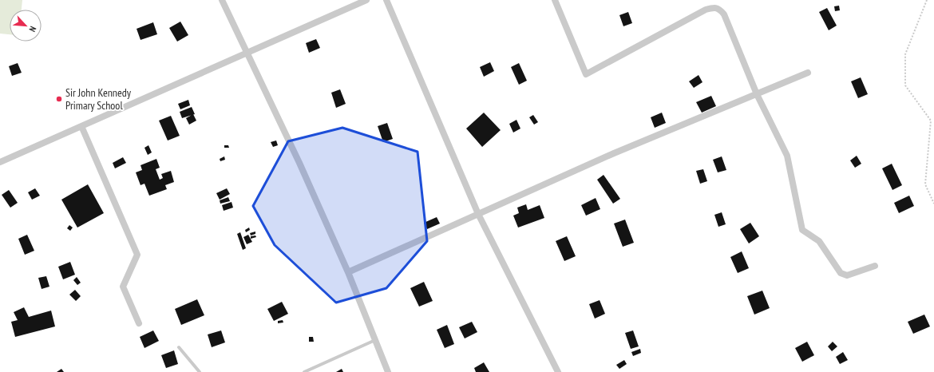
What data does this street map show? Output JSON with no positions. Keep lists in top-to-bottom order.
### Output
{
  "places": ["Sir John Kennedy Primary School"],
  "north": "bottom right"
}
